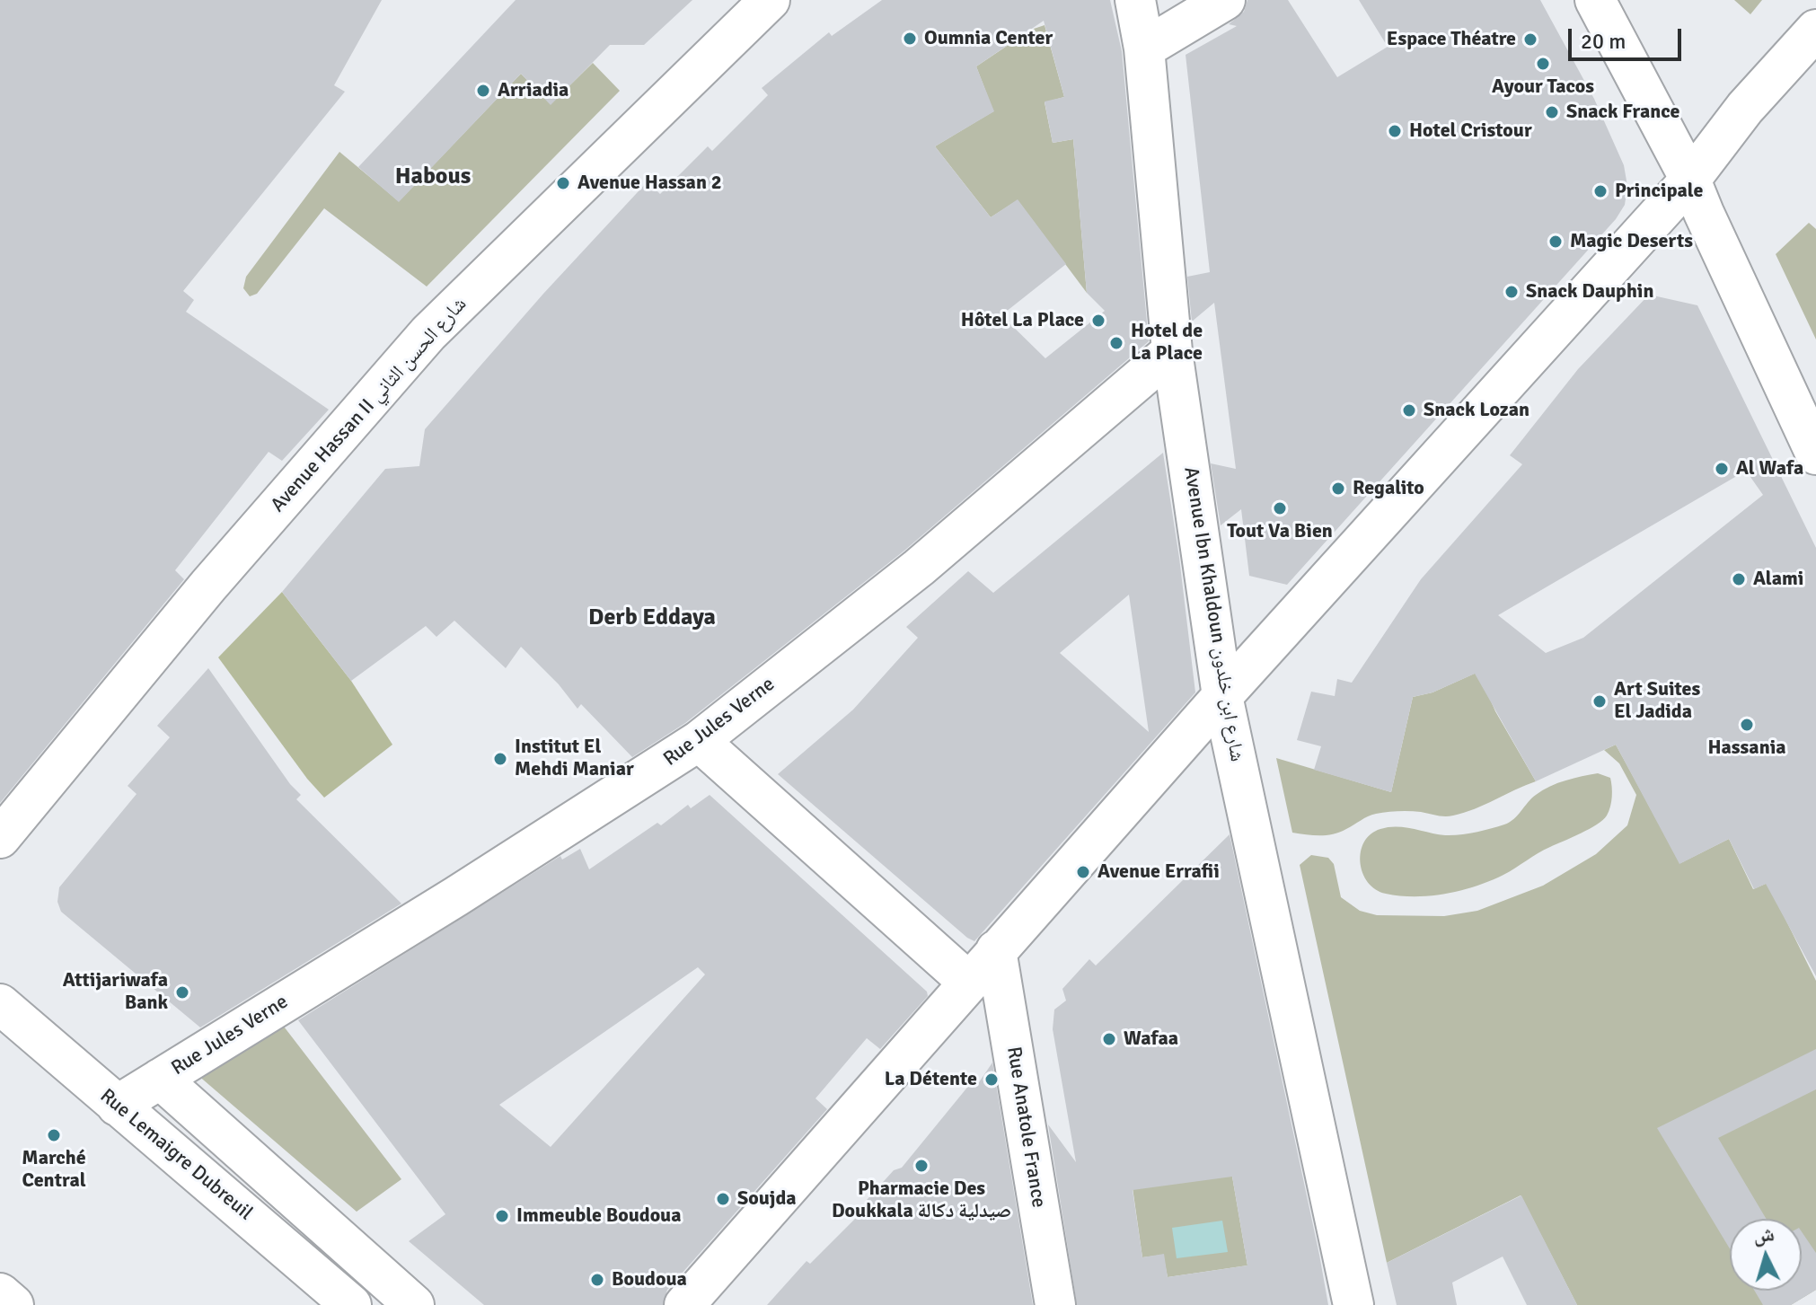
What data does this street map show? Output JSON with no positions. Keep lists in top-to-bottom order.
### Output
{
  "streets": {
    "street": [
      "Avenue Hassan II شارع الحسن الثاني",
      "Avenue Ibn Khaldoun شارع ابن خلدون",
      "Rue Jules Verne",
      "Rue Anatole France",
      "Rue Lemaigre Dubreuil"
    ]
  },
  "crossings": [
    ["Avenue Ibn Khaldoun شارع ابن خلدون", "Rue Jules Verne"],
    ["Rue Jules Verne", "Rue Lemaigre Dubreuil"]
  ],
  "districts": ["Habous", "Derb Eddaya"],
  "places": [
    "Oumnia Center",
    "Espace Théatre",
    "Ayour Tacos",
    "Arriadia",
    "Snack France",
    "Hotel Cristour",
    "Avenue Hassan 2",
    "Principale",
    "Magic Deserts",
    "Snack Dauphin",
    "Hôtel La Place",
    "Hotel de La Place",
    "Snack Lozan",
    "Al Wafa",
    "Regalito",
    "Tout Va Bien",
    "Alami",
    "Art Suites El Jadida",
    "Hassania",
    "Institut El Mehdi Maniar",
    "Avenue Errafii",
    "Attijariwafa Bank",
    "Wafaa",
    "La Détente",
    "Marché Central",
    "Pharmacie Des Doukkala صيدلية دكالة",
    "Soujda",
    "Immeuble Boudoua",
    "Boudoua"
  ],
  "scale_bar": "20 m",
  "north": "top"
}
